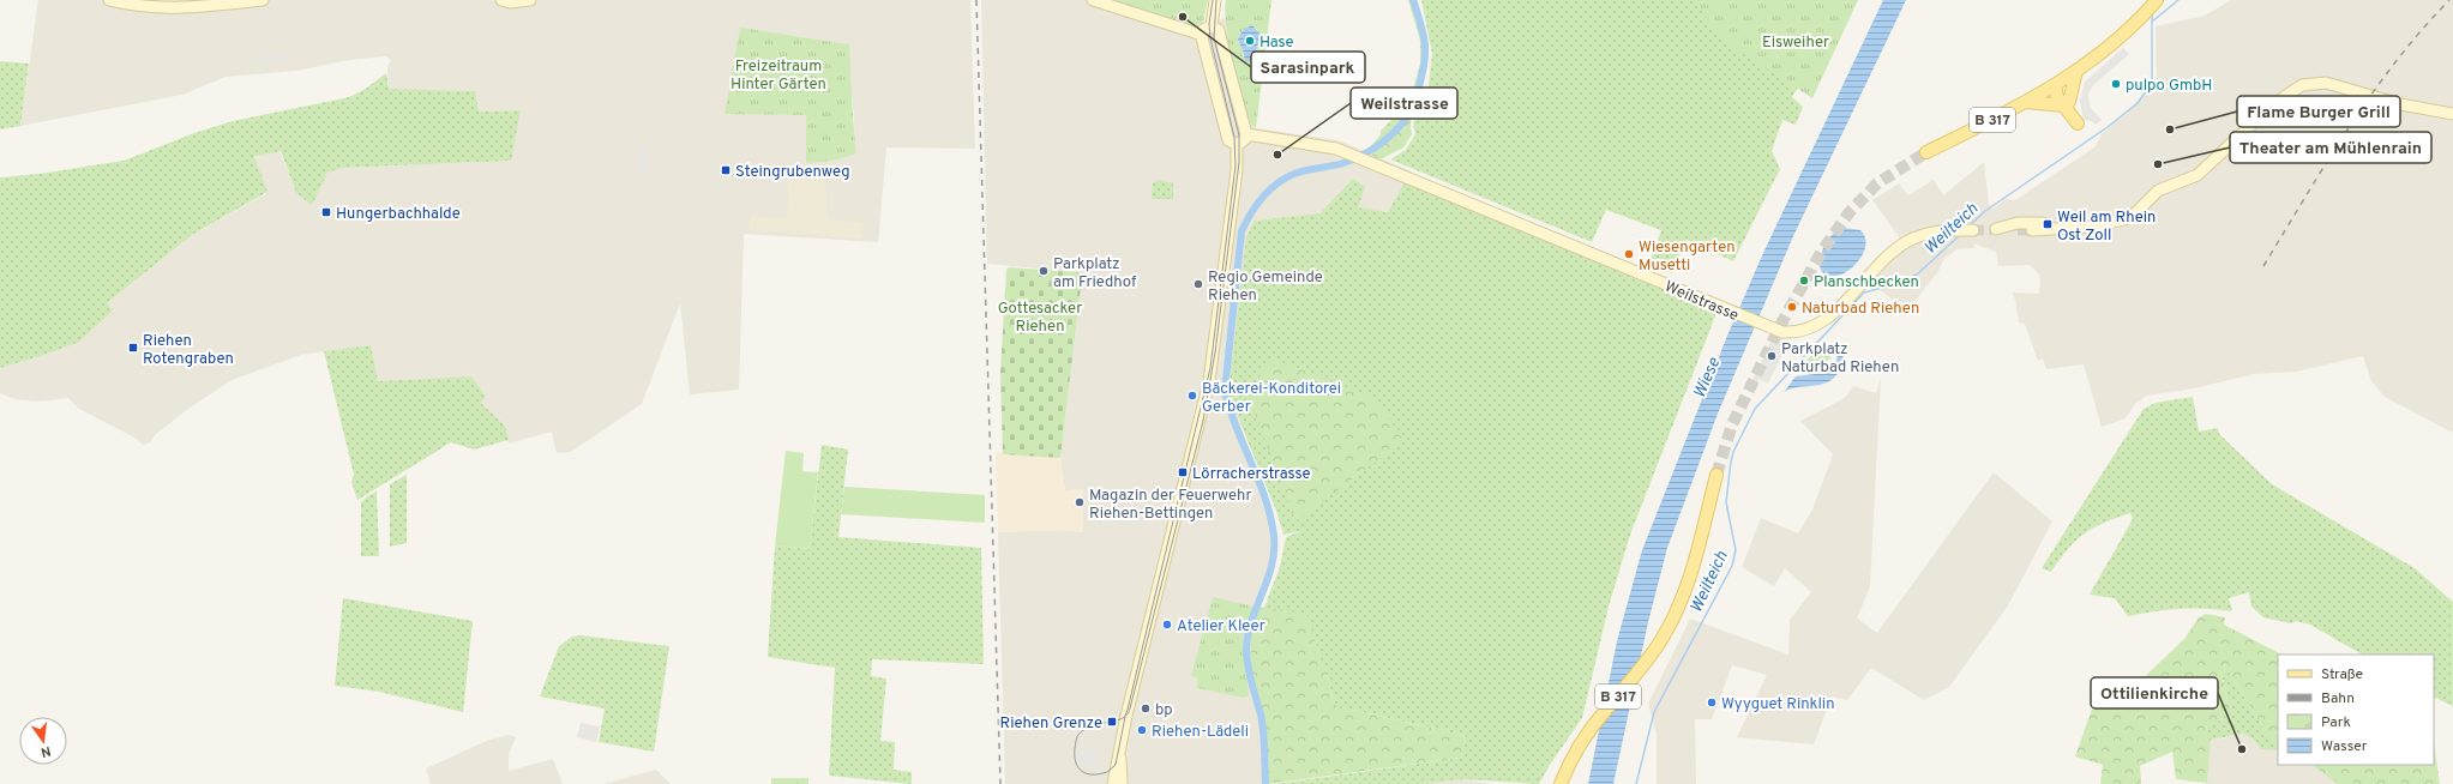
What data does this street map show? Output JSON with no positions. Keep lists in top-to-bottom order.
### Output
{
  "streets": {
    "main road": ["B 317"],
    "street": ["Weilstrasse"]
  },
  "water": ["Weilteich", "Wiese"],
  "parks": ["Eisweiher", "Freizeitraum Hinter Gärten", "Gottesacker Riehen"],
  "places": {
    "other": [
      "Sarasinpark",
      "Hase",
      "pulpo GmbH",
      "Flame Burger Grill",
      "Weilstrasse",
      "Theater am Mühlenrain",
      "Wiesengarten Musetti",
      "Parkplatz am Friedhof",
      "Planschbecken",
      "Regio Gemeinde Riehen",
      "Naturbad Riehen",
      "Parkplatz Naturbad Riehen",
      "Bäckerei-Konditorei Gerber",
      "Magazin der Feuerwehr Riehen-Bettingen",
      "Atelier Kleer",
      "Wyyguet Rinklin",
      "bp",
      "Riehen-Lädeli",
      "Ottilienkirche"
    ],
    "transit": [
      "Steingrubenweg",
      "Hungerbachhalde",
      "Weil am Rhein Ost Zoll",
      "Riehen Rotengraben",
      "Lörracherstrasse",
      "Riehen Grenze"
    ]
  },
  "legend": [
    "Straße",
    "Bahn",
    "Park",
    "Wasser"
  ],
  "north": "bottom"
}
